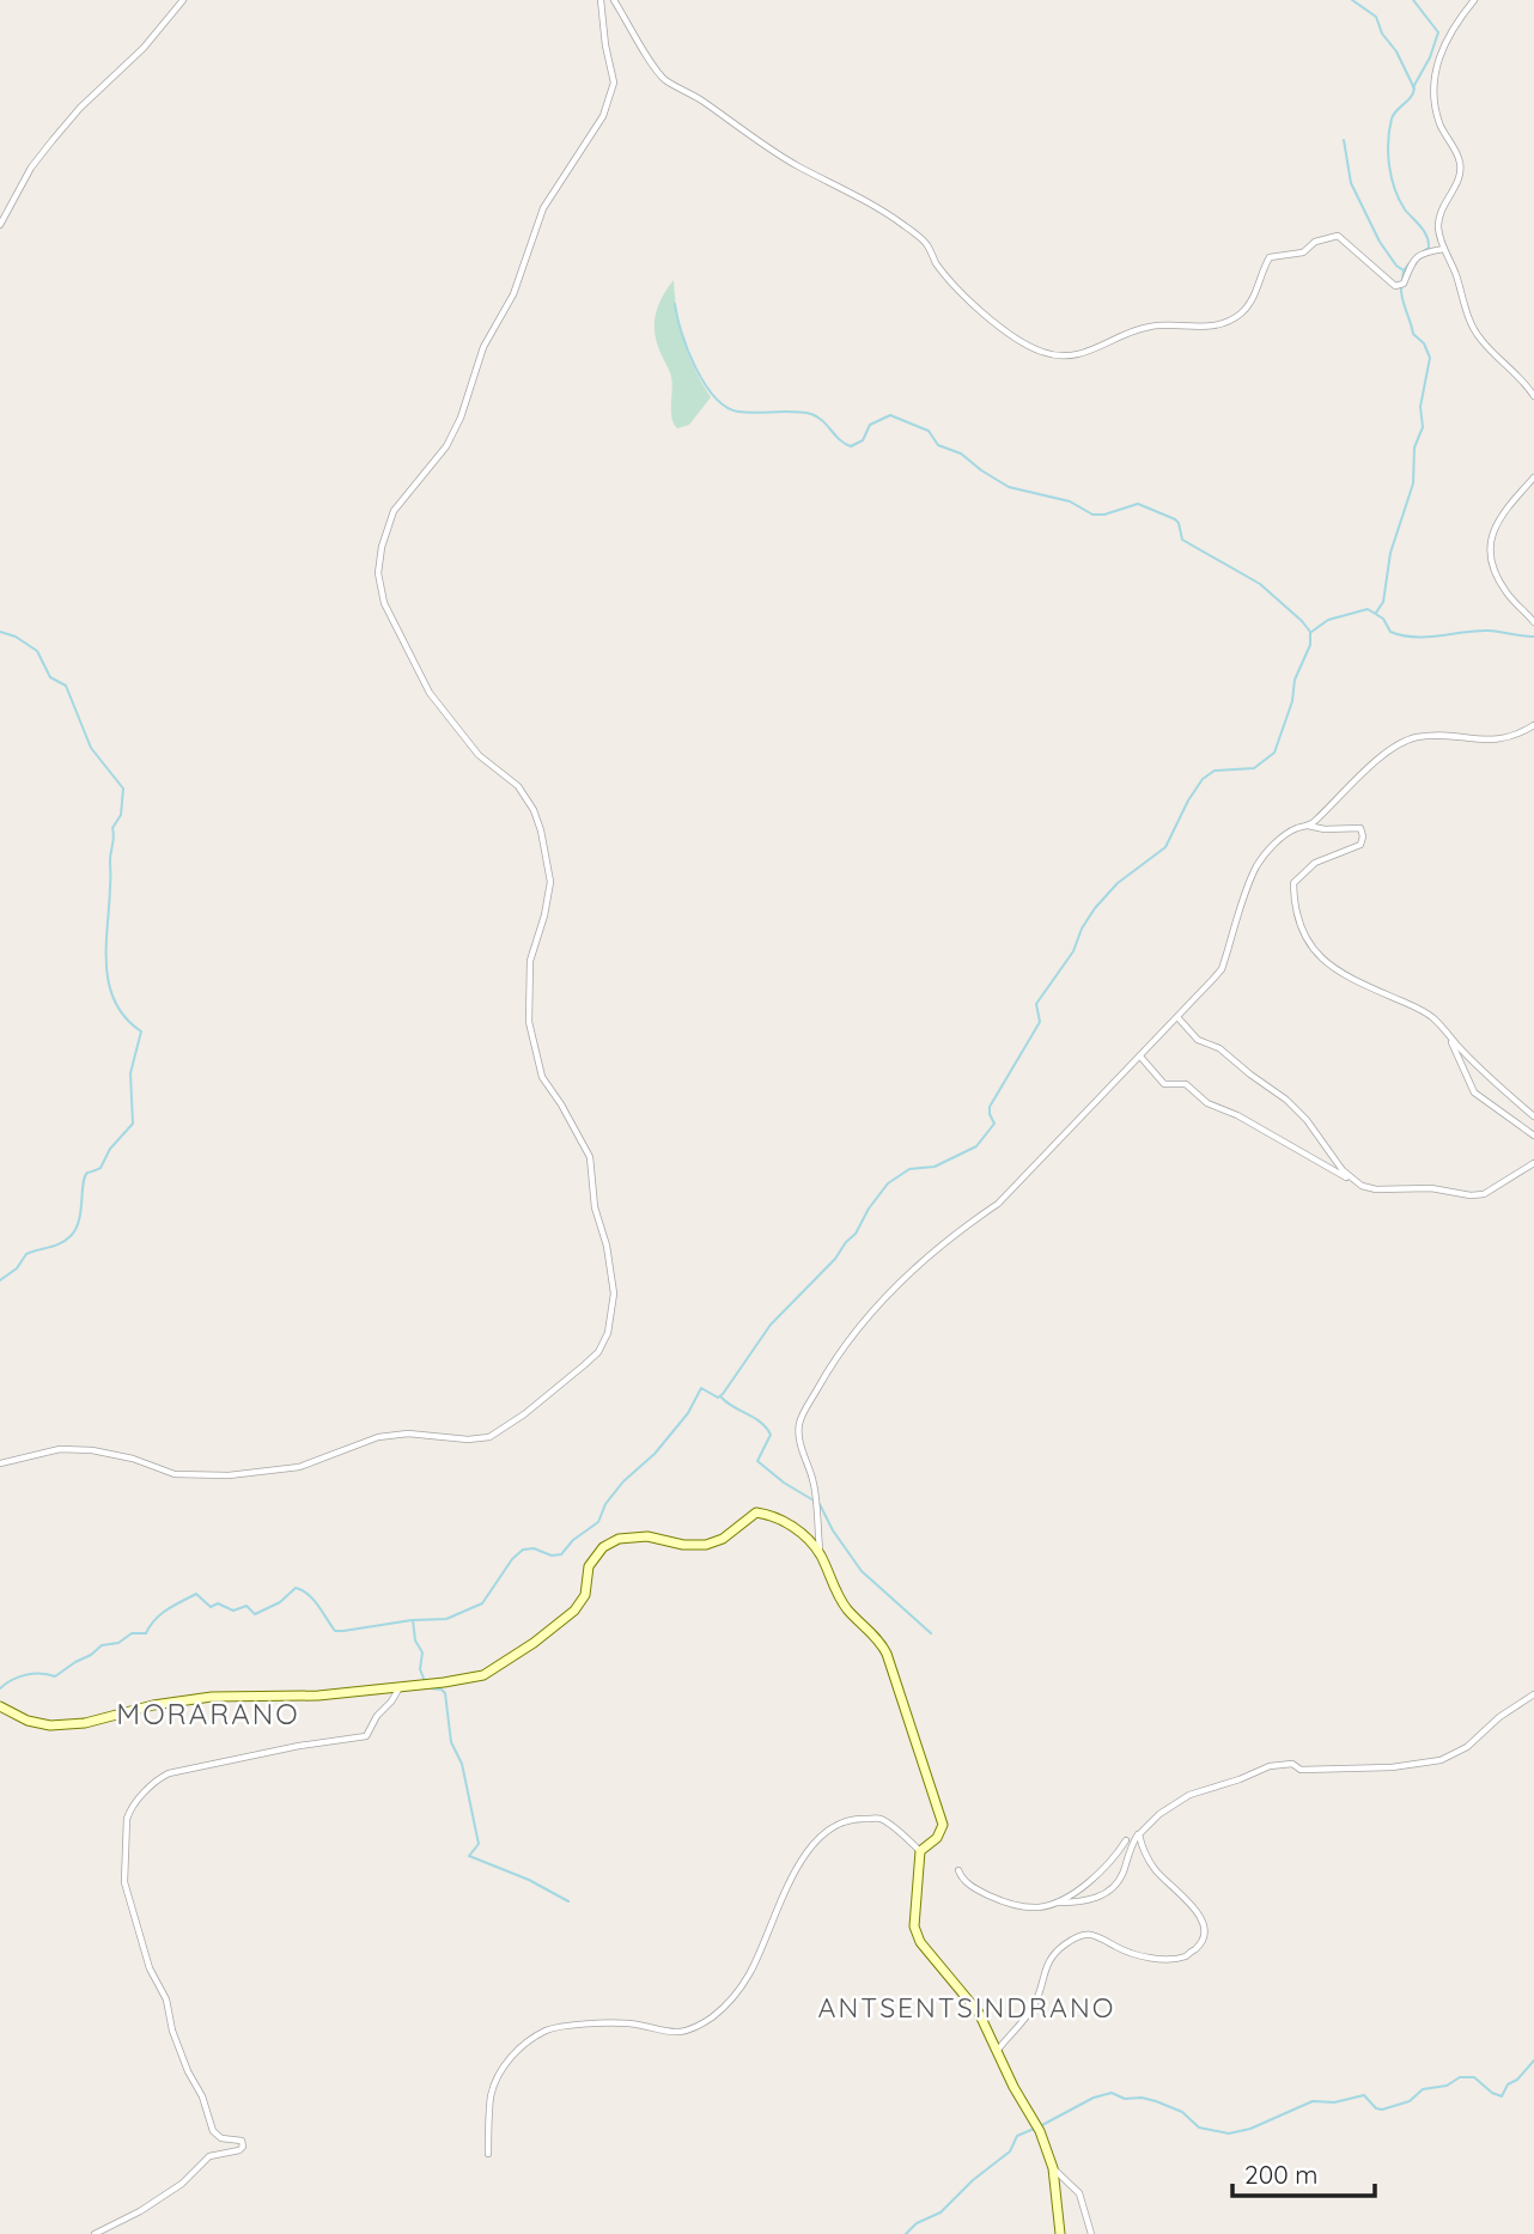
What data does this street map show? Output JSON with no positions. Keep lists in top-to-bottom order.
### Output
{
  "districts": ["MORARANO", "ANTSENTSINDRANO"],
  "scale_bar": "200 m"
}
